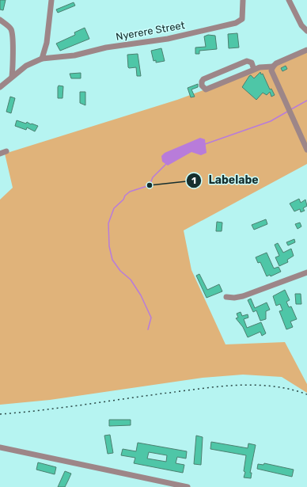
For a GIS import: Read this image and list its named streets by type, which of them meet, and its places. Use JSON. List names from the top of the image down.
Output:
{
  "streets": {
    "street": ["Nyerere Street"]
  },
  "places": ["Labelabe"]
}
